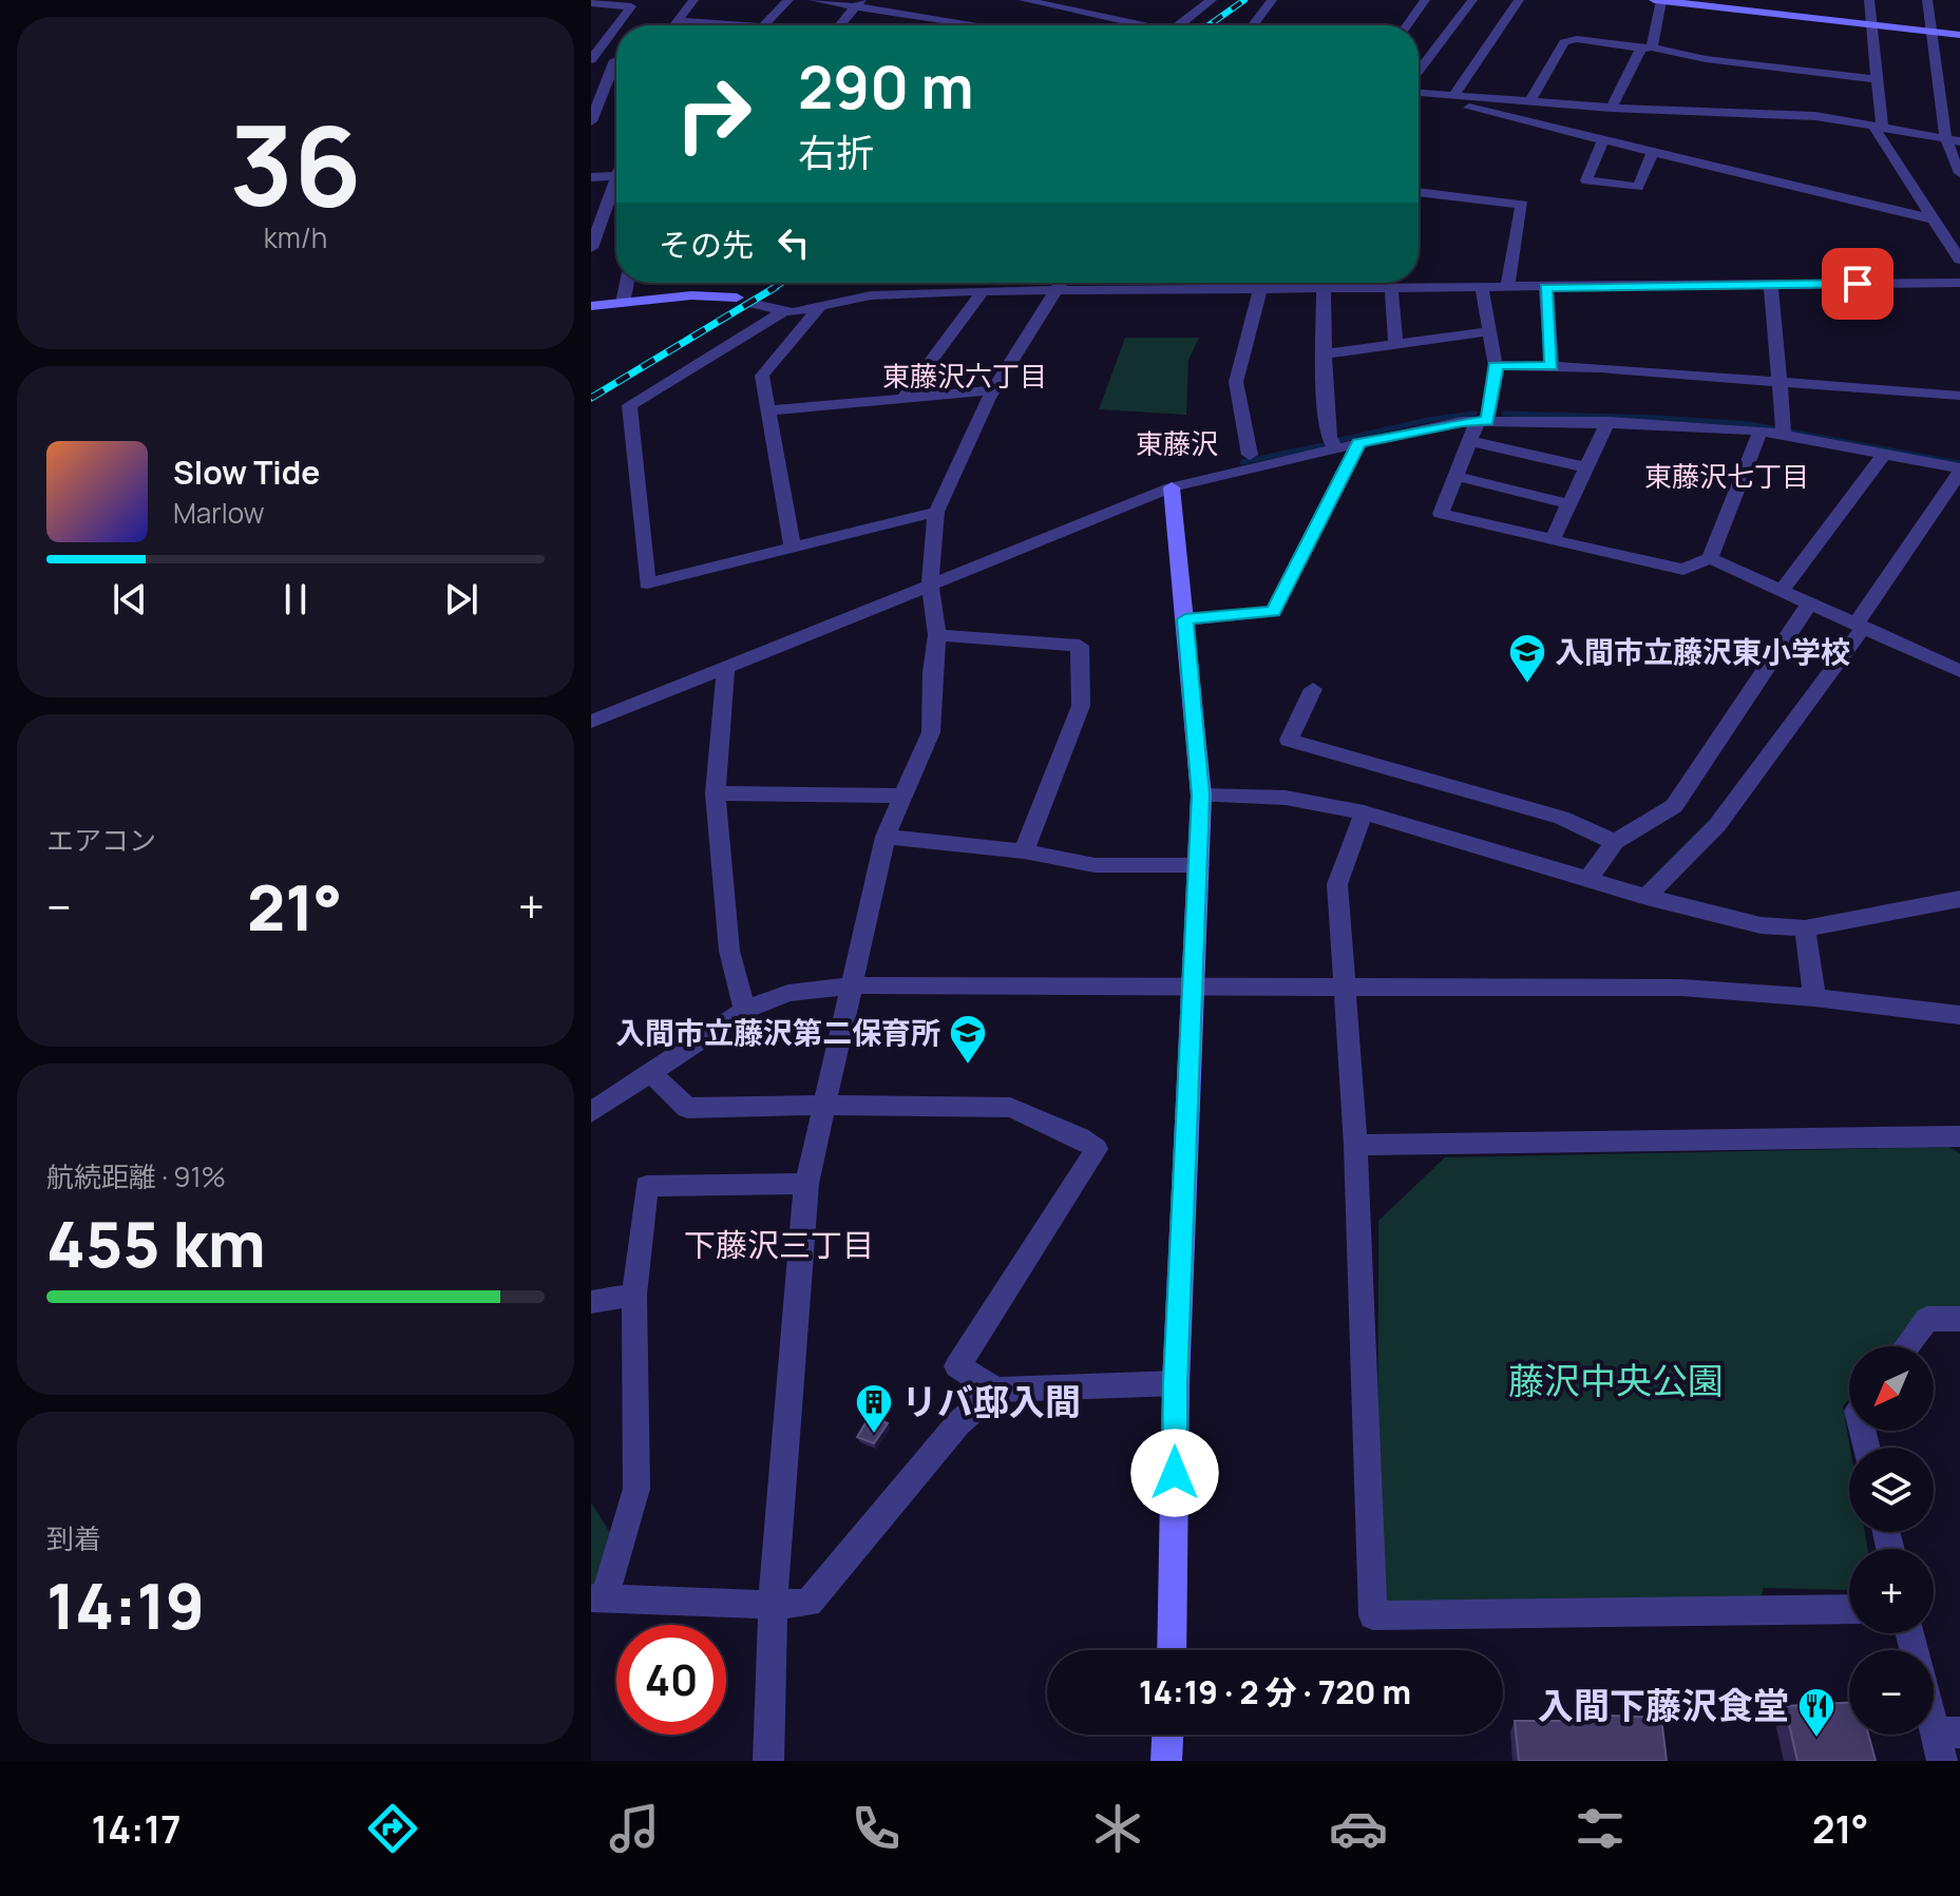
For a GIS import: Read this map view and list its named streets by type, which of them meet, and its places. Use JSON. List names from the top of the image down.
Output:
{
  "districts": [
    "東藤沢六丁目",
    "東藤沢",
    "東藤沢七丁目",
    "下藤沢三丁目"
  ],
  "parks": ["藤沢中央公園"],
  "places": {
    "school or university": ["入間市立藤沢東小学校", "入間市立藤沢第二保育所"],
    "building": ["リバ邸入間"],
    "restaurant": ["入間下藤沢食堂"]
  },
  "north": "bottom left",
  "page": {
    "tile": [
      ["36", "km/h"],
      "エアコン",
      ["航続距離 · 91%", "455 km"],
      ["到着", "14:19"]
    ],
    "turn": ["290 m", "右折"],
    "then": "その先",
    "song": ["Slow Tide", "Marlow"],
    "heat": ["−", "21°", "+"],
    "map_buttons": ["+", "−"],
    "limit": "40",
    "trip": "14:19 · 2 分 · 720 m",
    "tabs": ["14:17", "21°"]
  }
}
